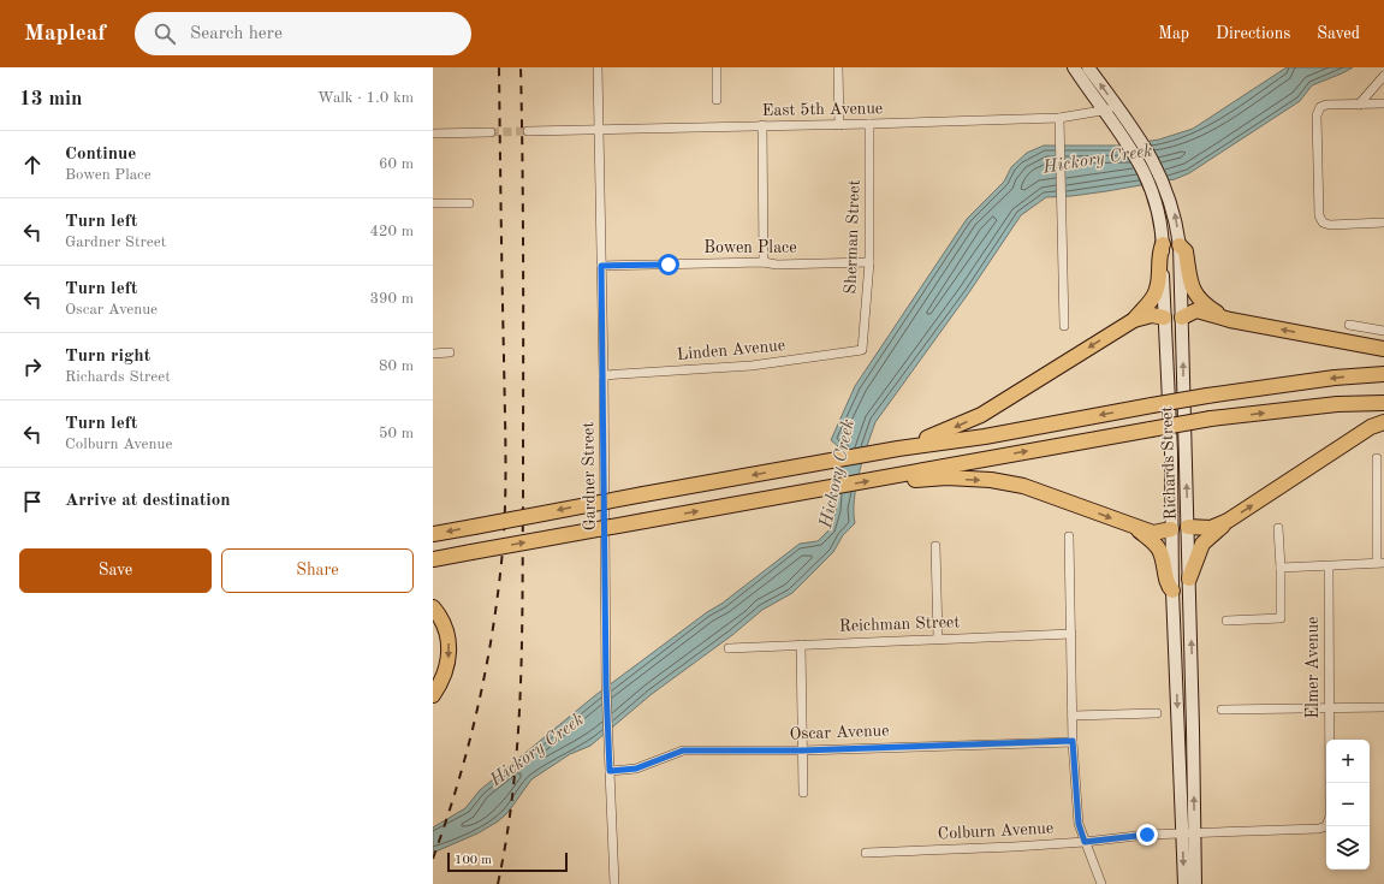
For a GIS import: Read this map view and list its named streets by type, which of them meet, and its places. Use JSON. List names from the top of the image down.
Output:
{
  "streets": {
    "street": [
      "East 5th Avenue",
      "Sherman Street",
      "Bowen Place",
      "Linden Avenue",
      "Richards Street",
      "Gardner Street",
      "Reichman Street",
      "Elmer Avenue",
      "Oscar Avenue",
      "Colburn Avenue"
    ]
  },
  "crossings": [
    ["East 5th Avenue", "Sherman Street"],
    ["East 5th Avenue", "Richards Street"],
    ["East 5th Avenue", "Gardner Street"],
    ["Sherman Street", "Bowen Place"],
    ["Sherman Street", "Linden Avenue"],
    ["Bowen Place", "Gardner Street"],
    ["Linden Avenue", "Gardner Street"],
    ["Richards Street", "Colburn Avenue"],
    ["Gardner Street", "Oscar Avenue"]
  ],
  "water": ["Hickory Creek"],
  "scale_bar": "100 m",
  "page": {
    "header": "Mapleaf",
    "search": "Search here",
    "nav": ["Map", "Directions", "Saved"],
    "heading": ["13 min", "Walk · 1.0 km"],
    "list": [
      ["Continue", "Bowen Place", "60 m"],
      ["Turn left", "Gardner Street", "420 m"],
      ["Turn left", "Oscar Avenue", "390 m"],
      ["Turn right", "Richards Street", "80 m"],
      ["Turn left", "Colburn Avenue", "50 m"],
      "Arrive at destination"
    ],
    "buttons": ["Save", "Share"],
    "map_buttons": ["+", "−"],
    "scale": "100 m"
  }
}
